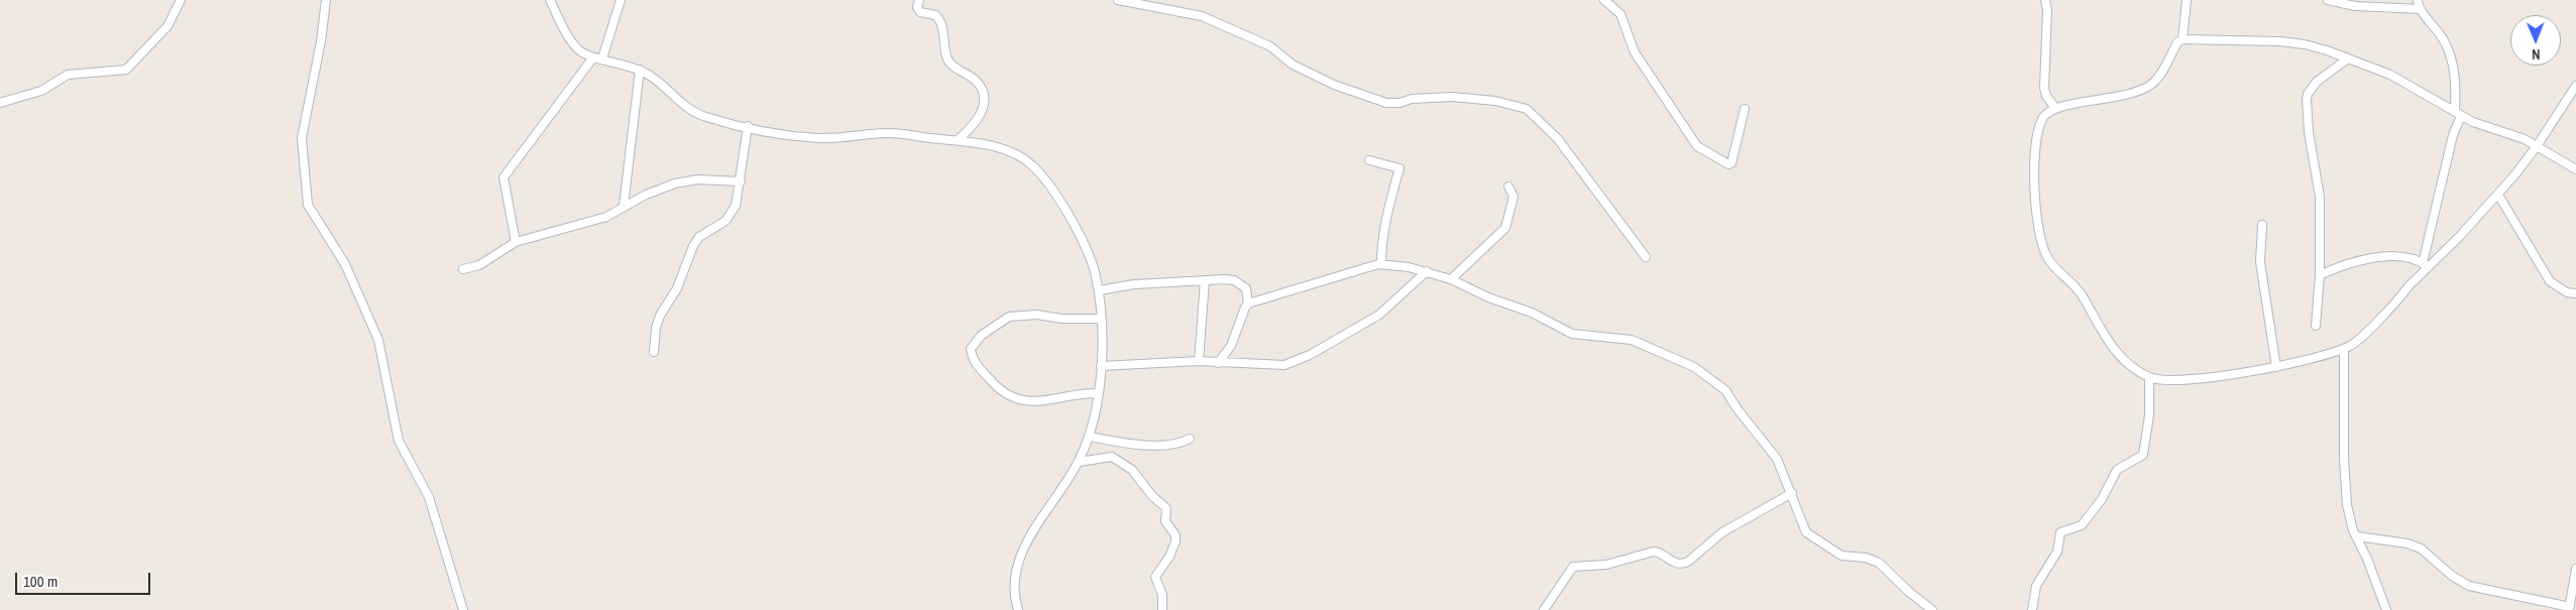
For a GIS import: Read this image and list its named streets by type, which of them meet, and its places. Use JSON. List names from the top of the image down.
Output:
{
  "scale_bar": "100 m",
  "north": "bottom"
}
